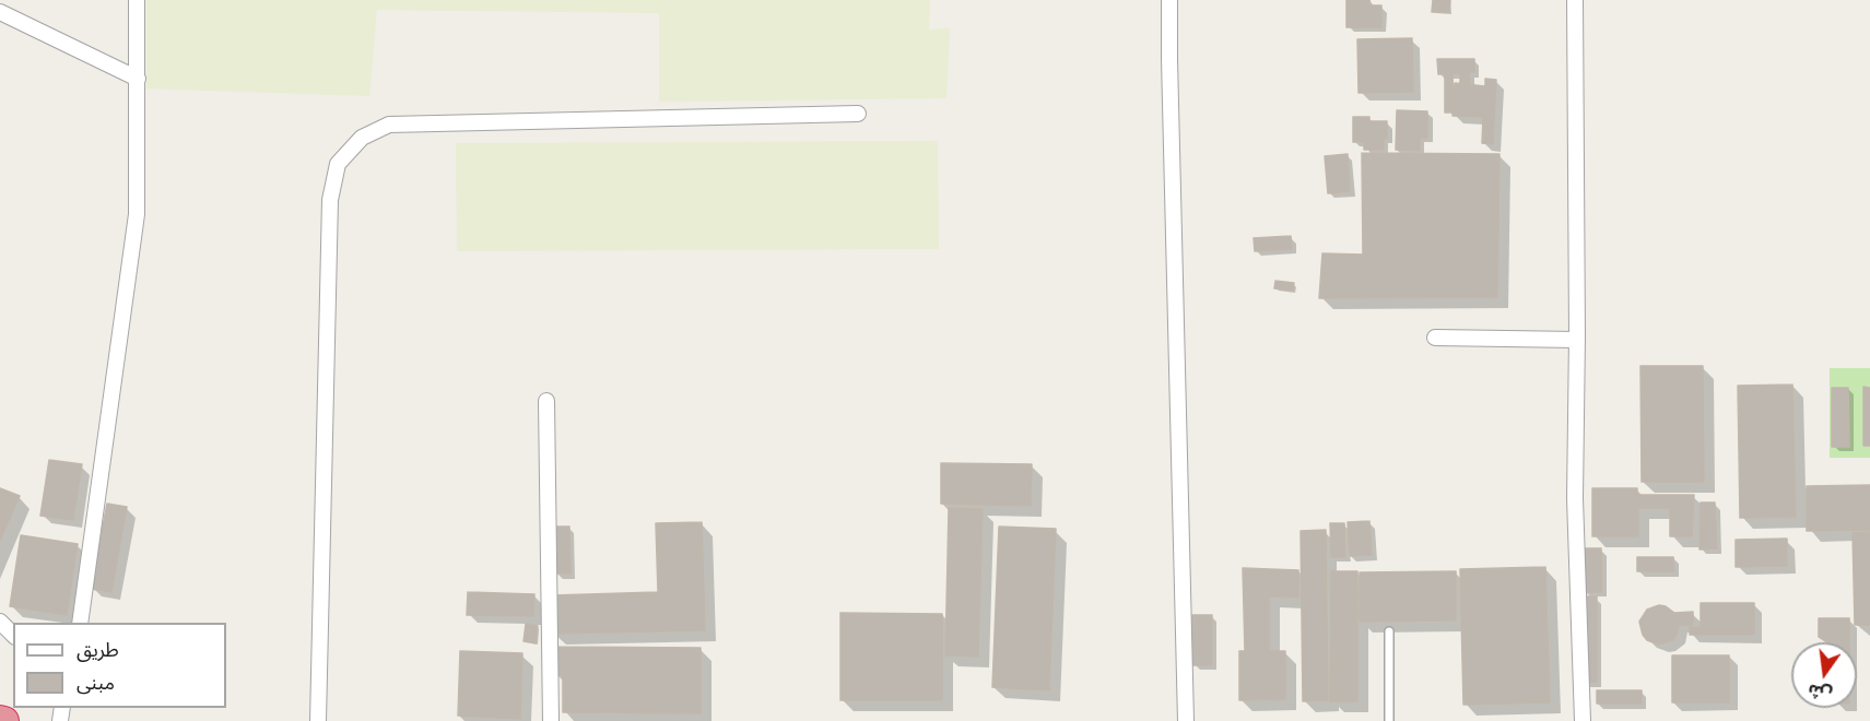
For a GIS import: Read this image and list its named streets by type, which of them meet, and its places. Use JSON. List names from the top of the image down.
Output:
{
  "legend": ["طريق", "مبنى"],
  "north": "bottom"
}
